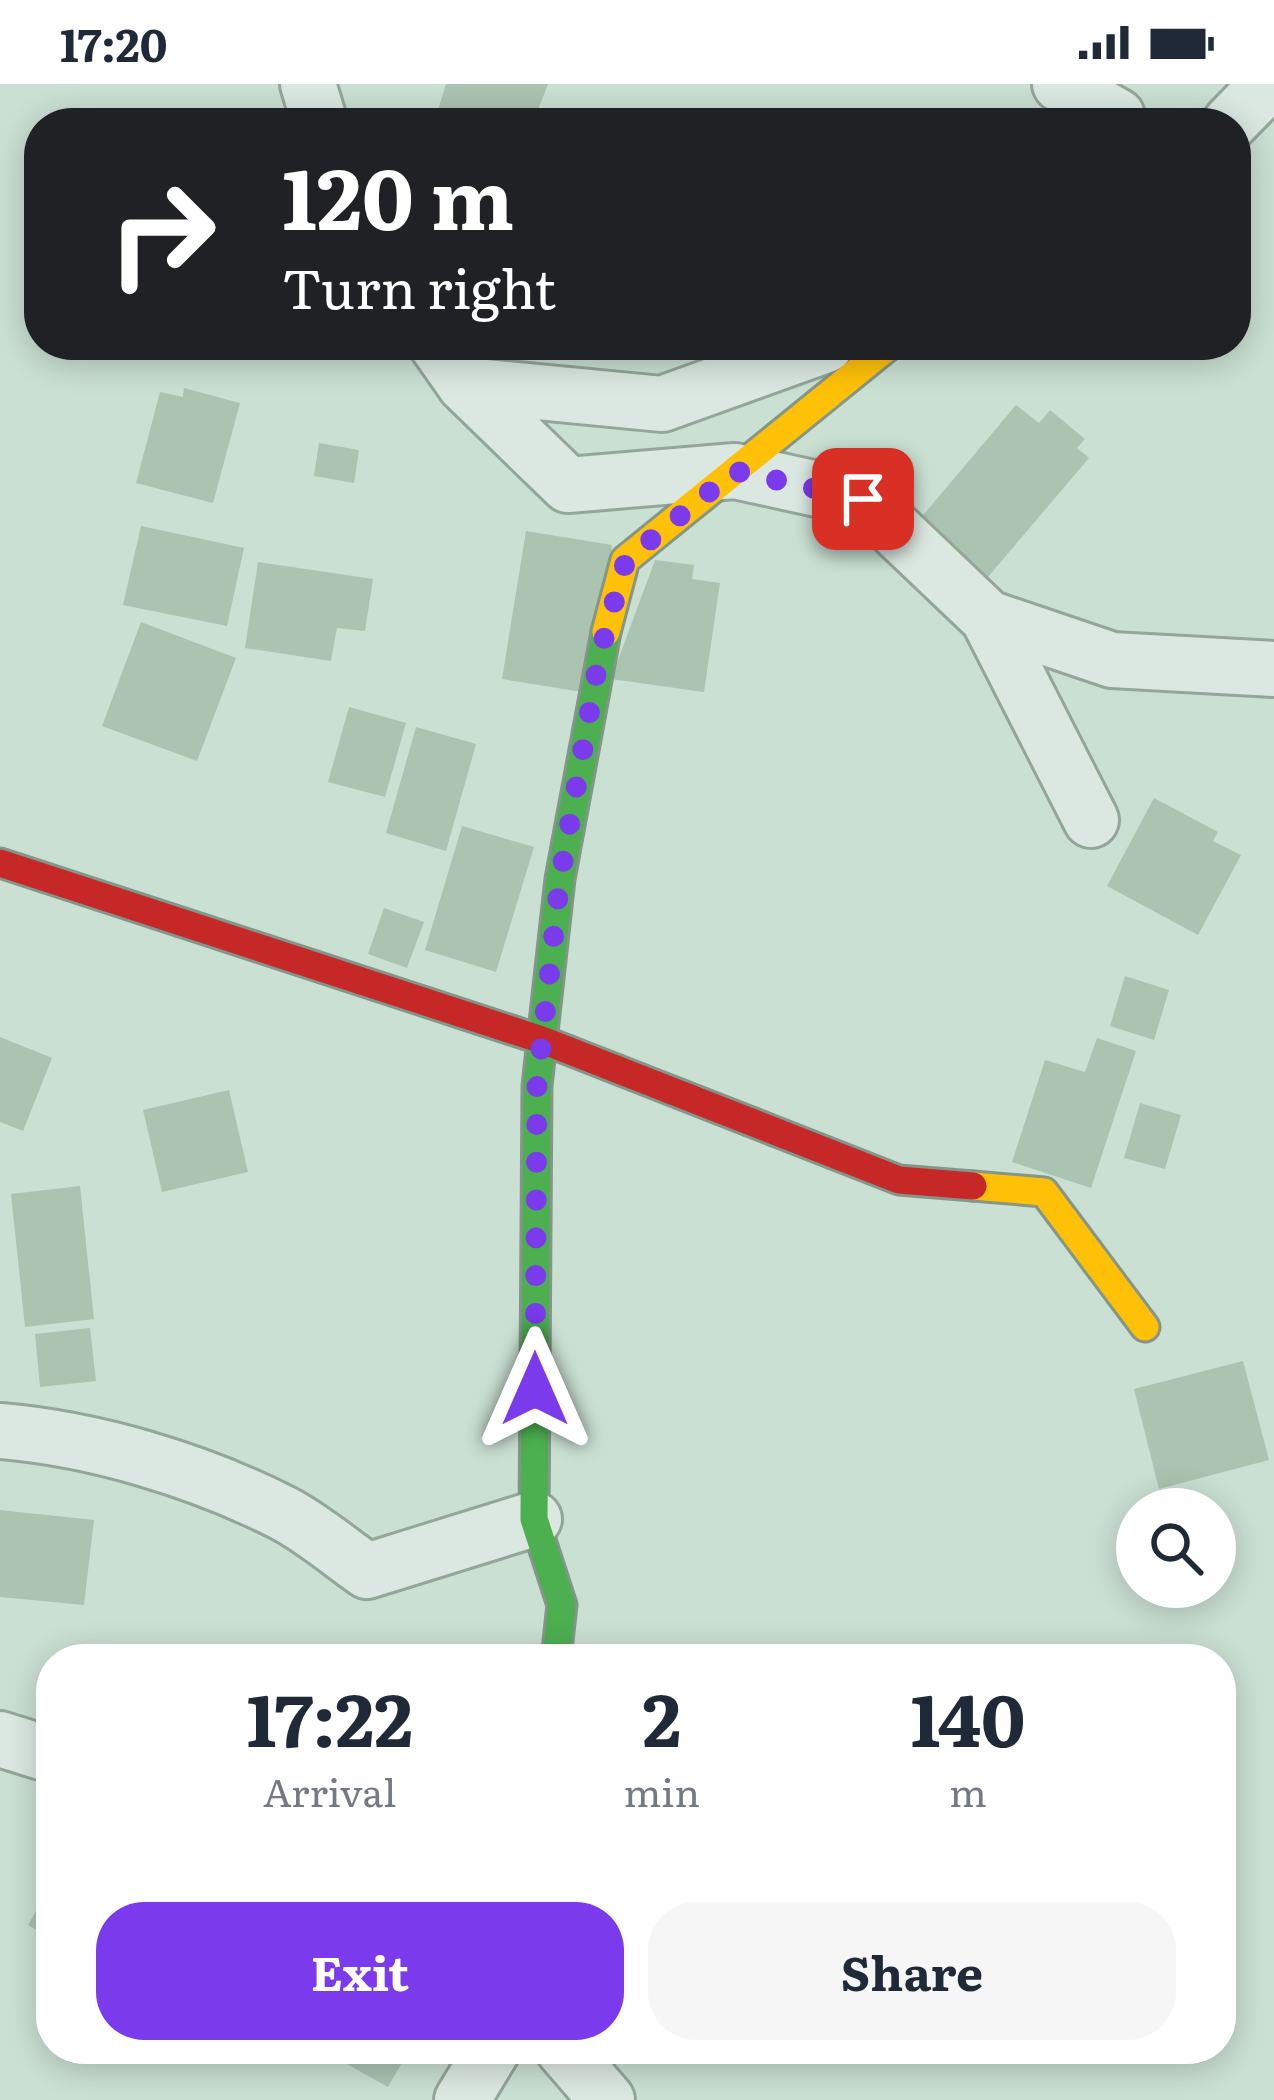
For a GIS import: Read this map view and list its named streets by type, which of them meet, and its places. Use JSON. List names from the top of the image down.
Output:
{
  "page": {
    "status": "17:20",
    "turn": ["120 m", "Turn right"],
    "eta": [
      "17:22",
      "Arrival",
      "2",
      "min",
      "140",
      "m"
    ],
    "buttons": ["Exit", "Share"]
  }
}
